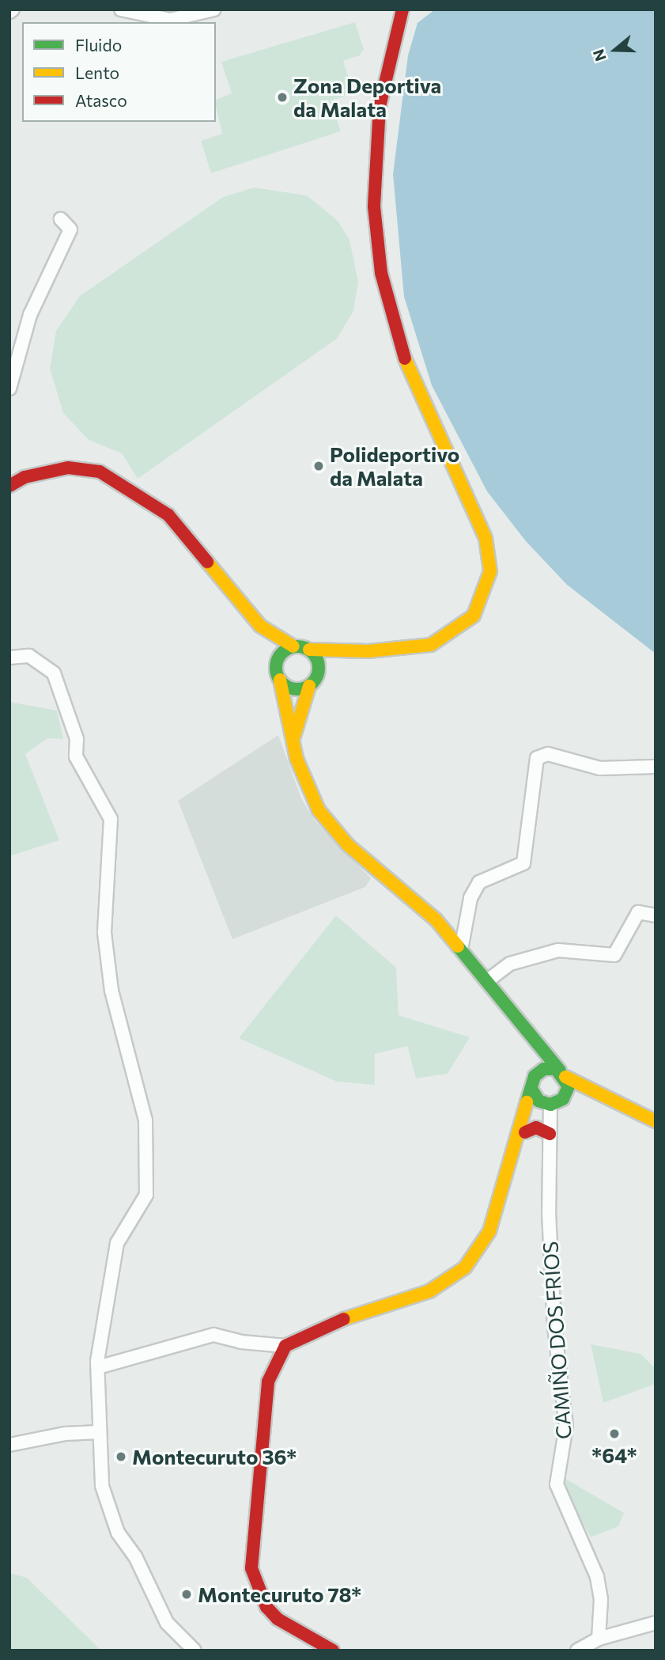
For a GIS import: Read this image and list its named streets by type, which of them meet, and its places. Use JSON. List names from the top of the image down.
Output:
{
  "streets": {
    "street": ["CAMIÑO DOS FRÍOS"]
  },
  "places": [
    "Zona Deportiva da Malata",
    "Polideportivo da Malata",
    "*64*",
    "Montecuruto 36*",
    "Montecuruto 78*"
  ],
  "legend": ["Fluido", "Lento", "Atasco"],
  "north": "left"
}
